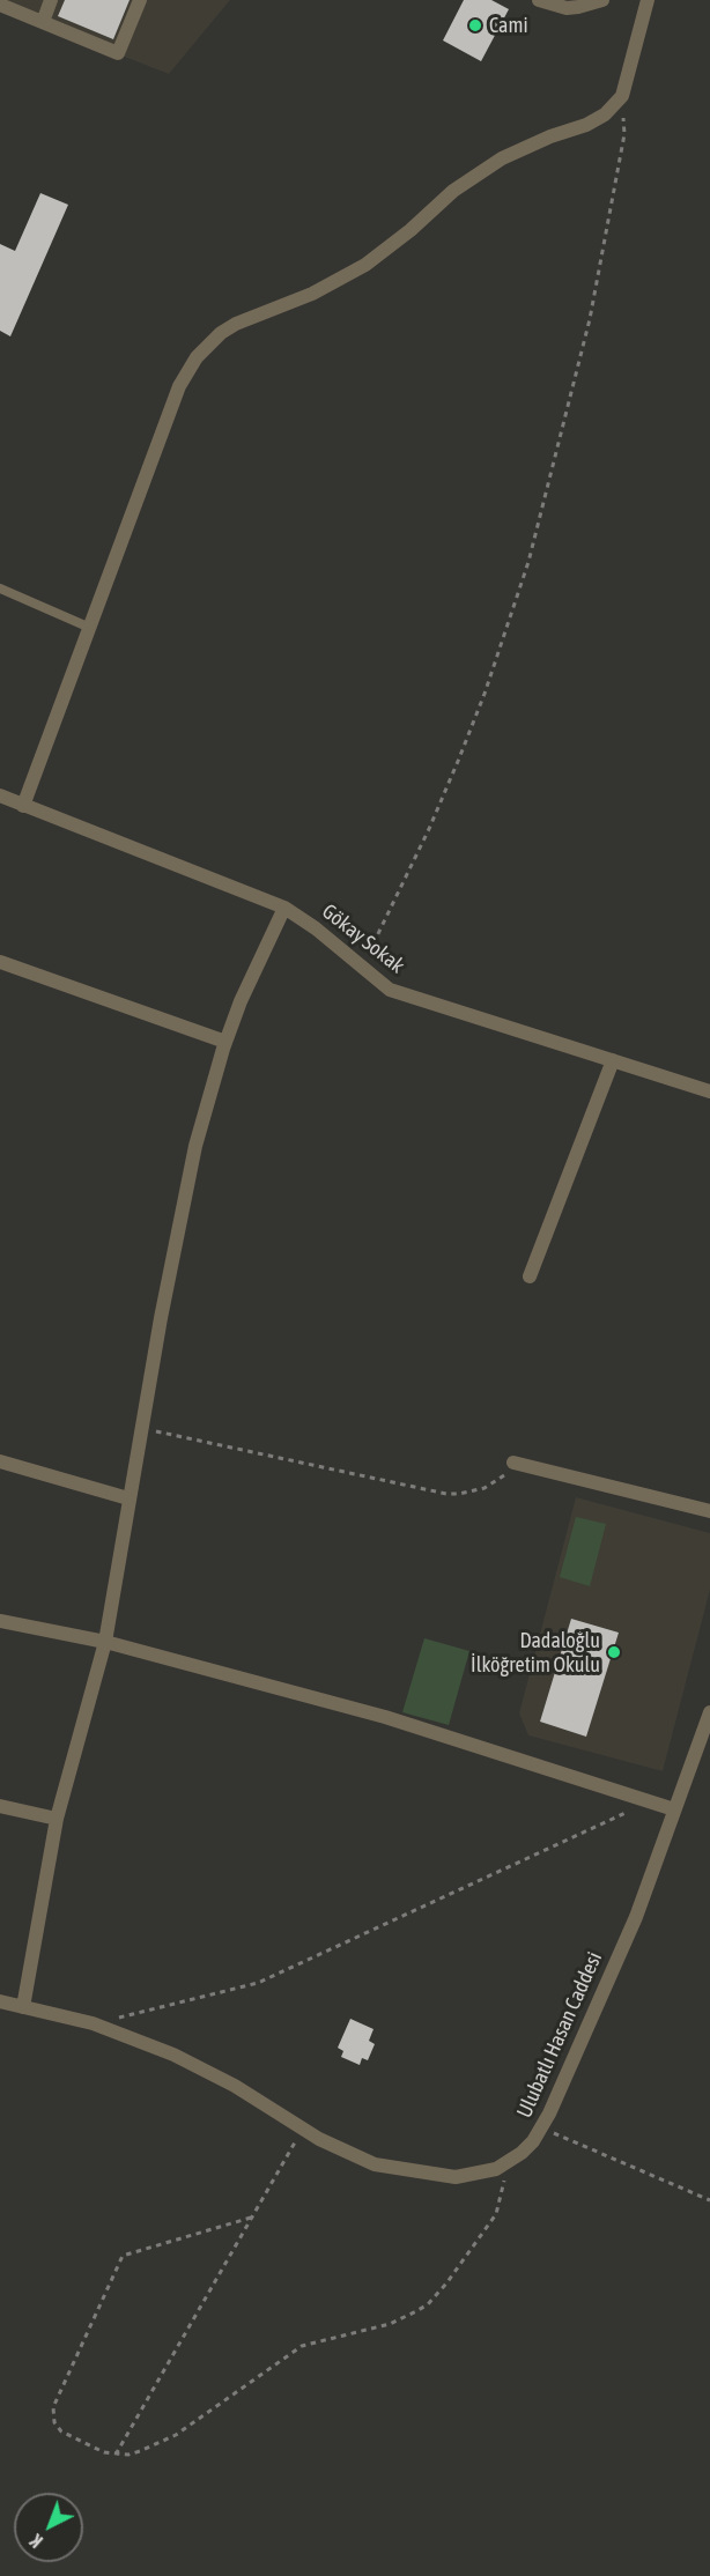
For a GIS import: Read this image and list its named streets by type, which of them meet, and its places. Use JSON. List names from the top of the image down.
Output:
{
  "streets": {
    "street": ["Gökay Sokak", "Ulubatlı Hasan Caddesi"]
  },
  "places": ["Cami", "Dadaloğlu İlköğretim Okulu"],
  "north": "bottom left"
}
